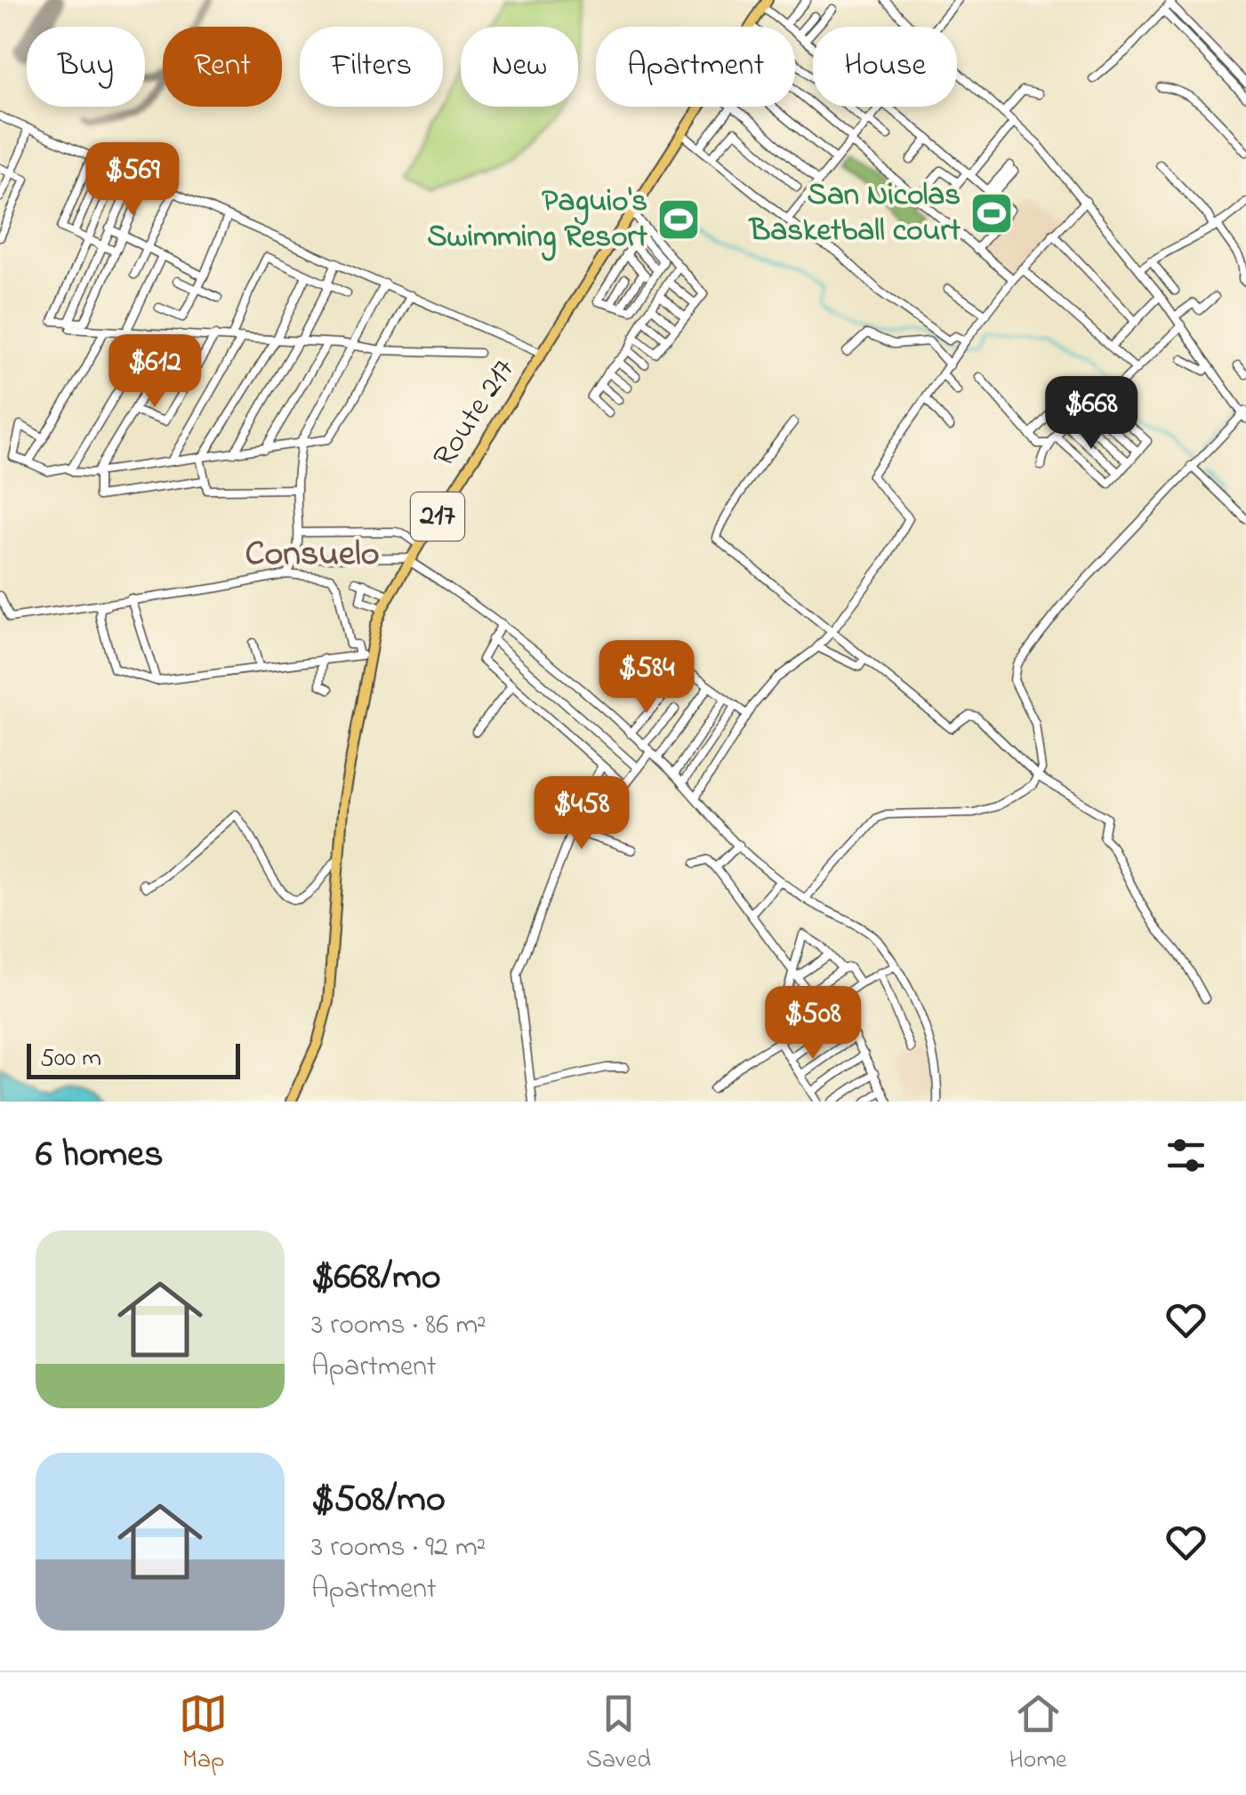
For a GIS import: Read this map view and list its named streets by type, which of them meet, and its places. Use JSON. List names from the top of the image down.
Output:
{
  "streets": {
    "main road": ["Route 217", "217"]
  },
  "districts": ["Consuelo"],
  "places": {
    "sports": ["San Nicolas Basketball court", "Paguio's Swimming Resort"]
  },
  "scale_bar": "500 m",
  "page": {
    "chip": [
      "Buy",
      "Rent",
      "Filters",
      "New",
      "Apartment",
      "House"
    ],
    "price": [
      "$569",
      "$612",
      "$668",
      "$584",
      "$458",
      "$508"
    ],
    "scale": "500 m",
    "heading": "6 homes",
    "list": [
      {
        "name": "$668/mo",
        "note": "3 rooms · 86 m² · Apartment"
      },
      {
        "name": "$508/mo",
        "note": "3 rooms · 92 m² · Apartment"
      }
    ],
    "tabs": ["Map", "Saved", "Home"]
  }
}
